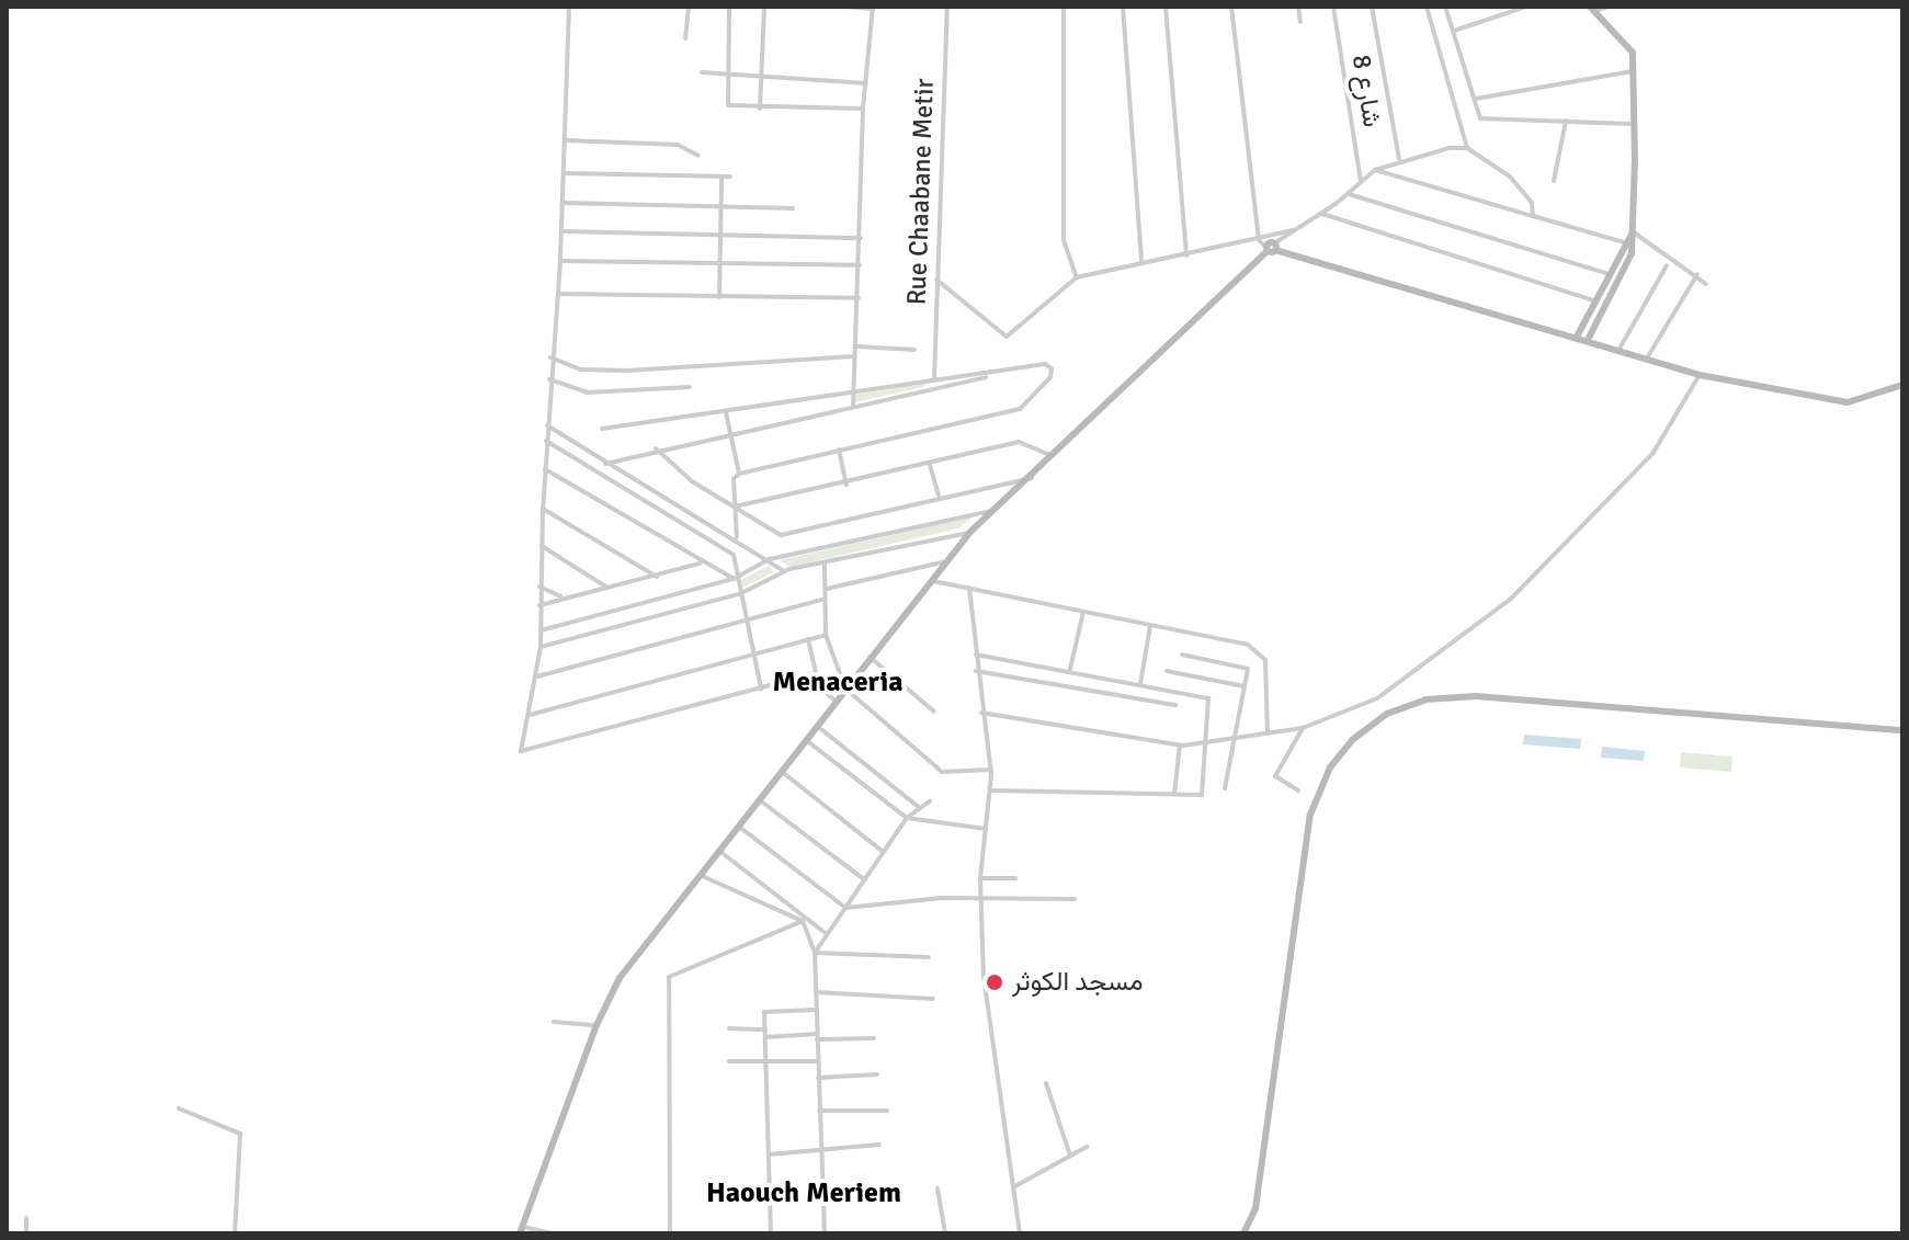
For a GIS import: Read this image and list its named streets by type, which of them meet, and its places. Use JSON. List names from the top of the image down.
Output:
{
  "streets": {
    "street": ["شارع 8", "Rue Chaabane Metir"]
  },
  "districts": ["Menaceria", "Haouch Meriem"],
  "places": ["مسجد الكوثر"]
}
